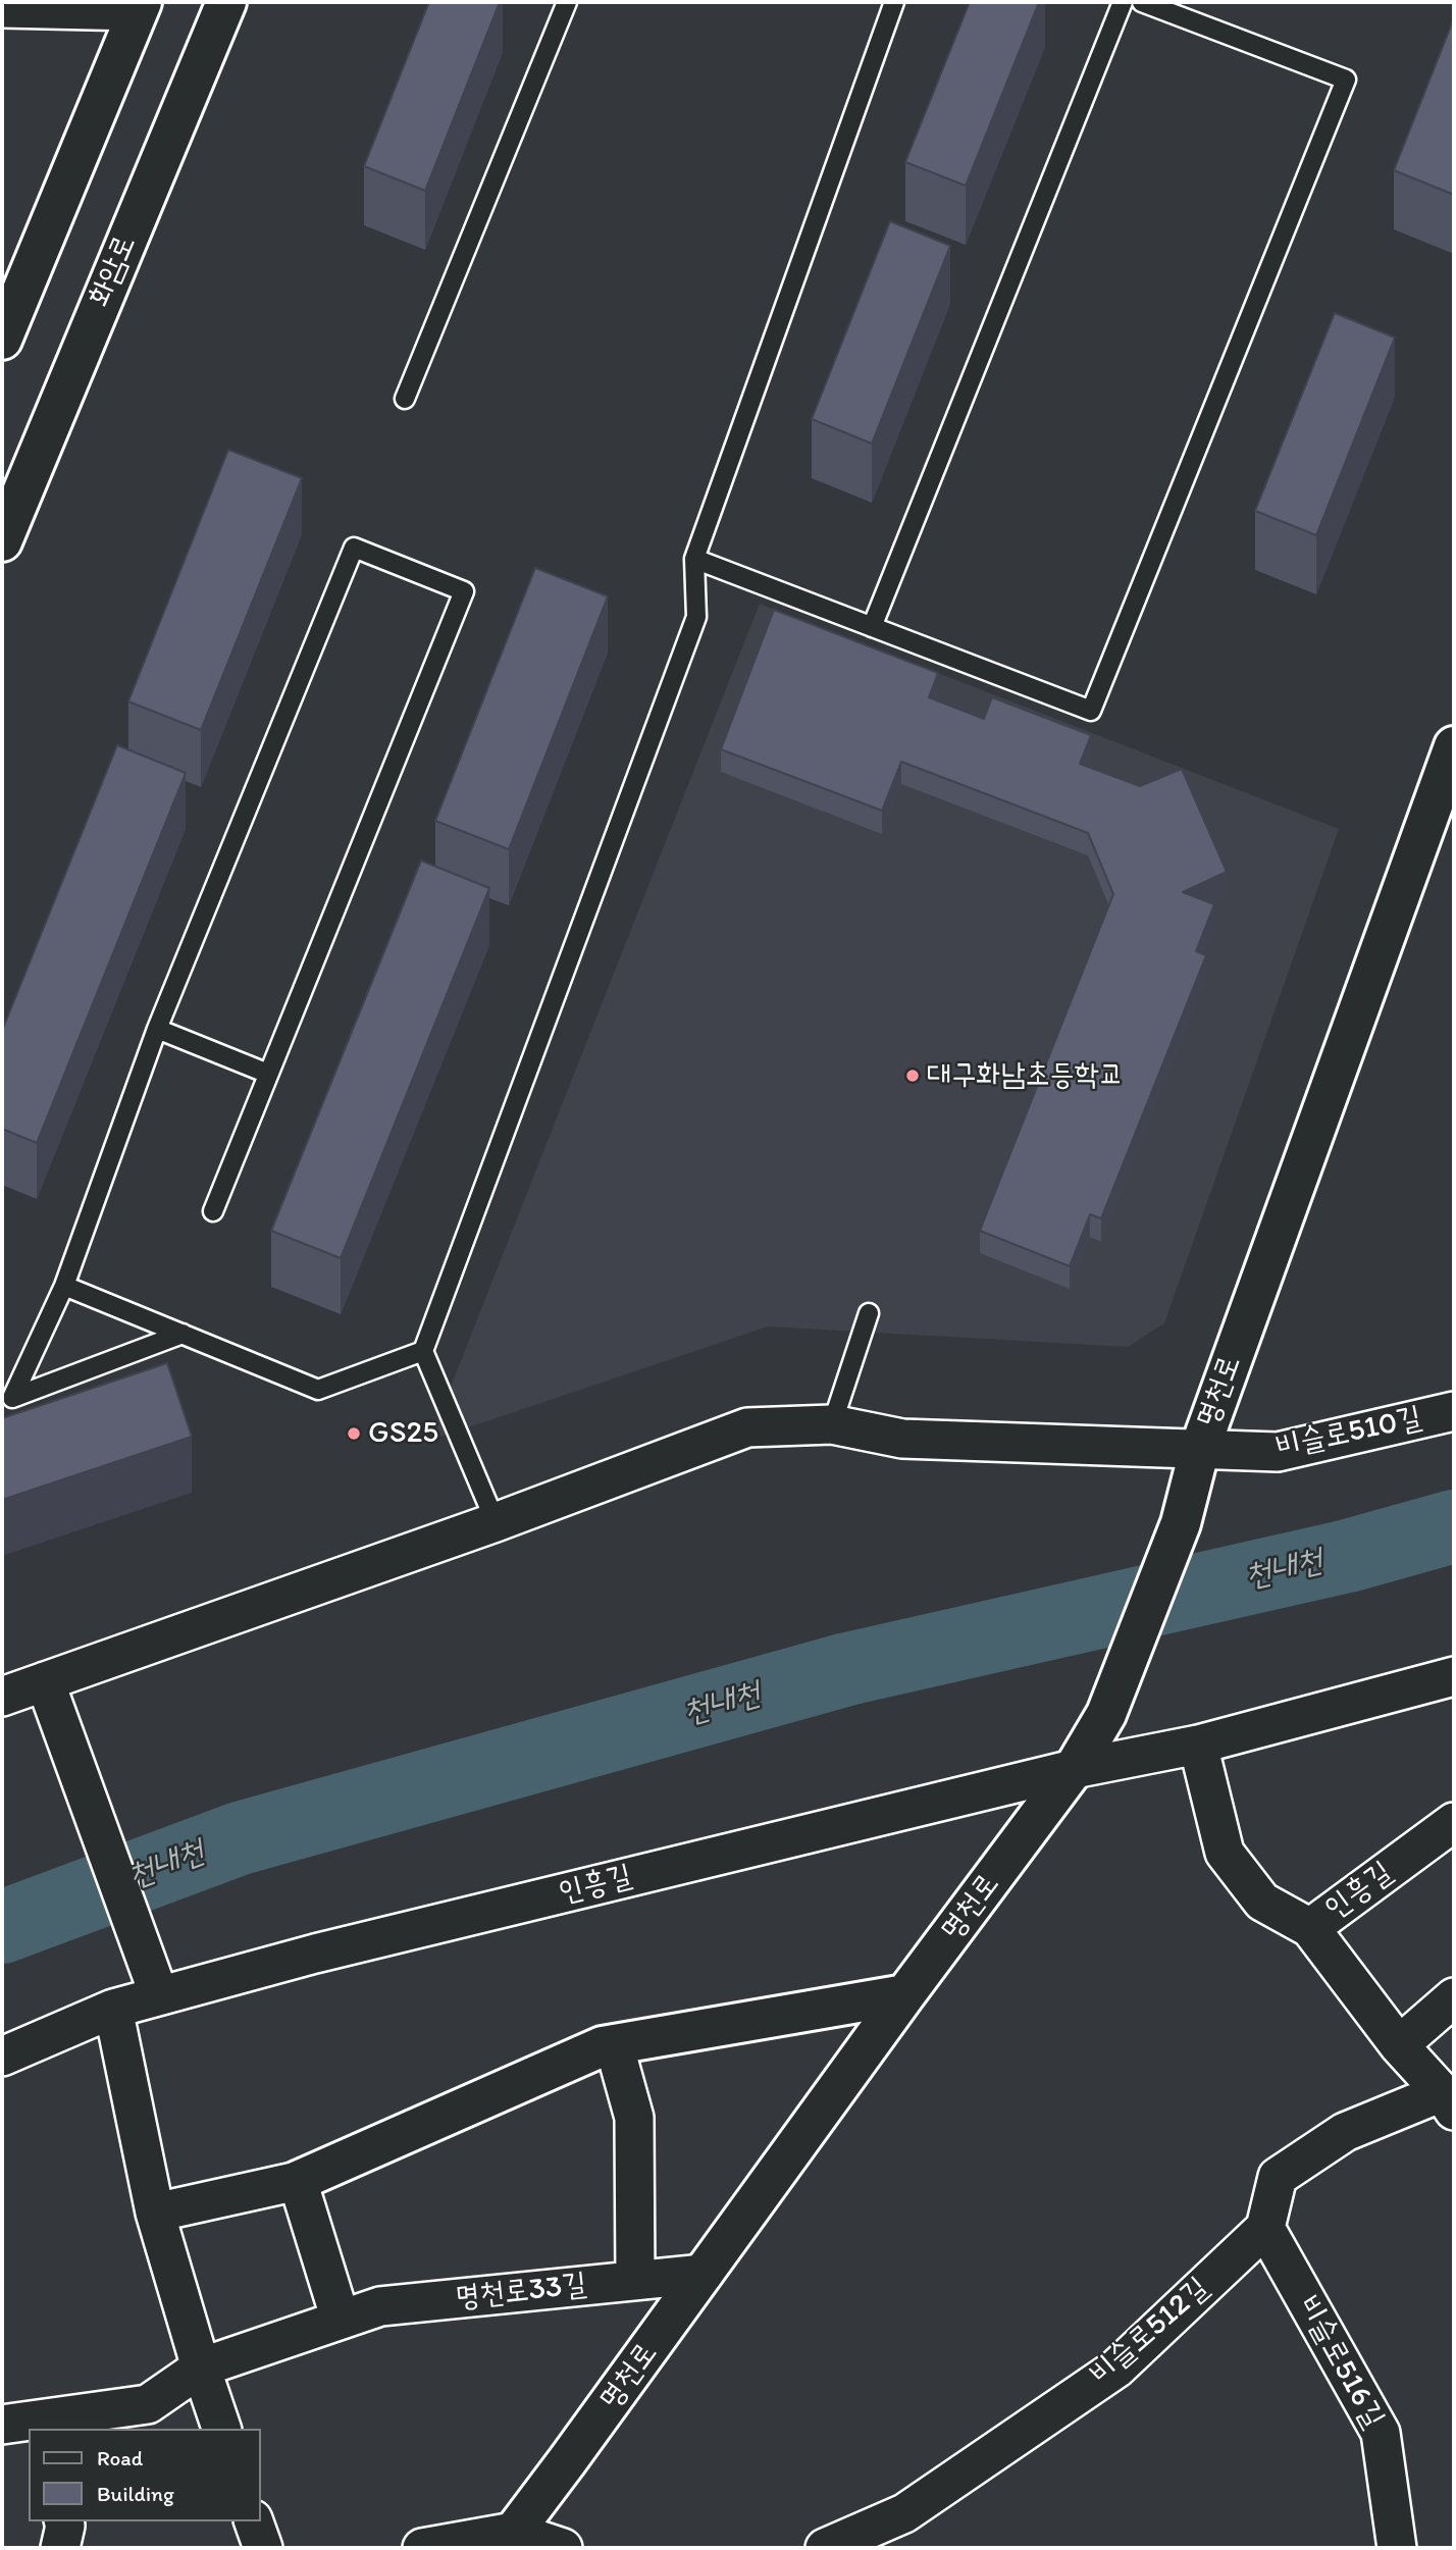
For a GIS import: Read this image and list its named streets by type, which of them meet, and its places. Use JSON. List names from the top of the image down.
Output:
{
  "streets": {
    "street": [
      "화암로",
      "명천로",
      "비슬로510길",
      "인흥길",
      "명천로33길",
      "비슬로512길",
      "비슬로516길"
    ]
  },
  "crossings": [
    ["명천로", "비슬로510길"],
    ["명천로", "인흥길"],
    ["명천로", "명천로33길"],
    ["비슬로512길", "비슬로516길"]
  ],
  "water": ["천내천"],
  "places": ["대구화남초등학교", "GS25"],
  "legend": ["Road", "Building"]
}
